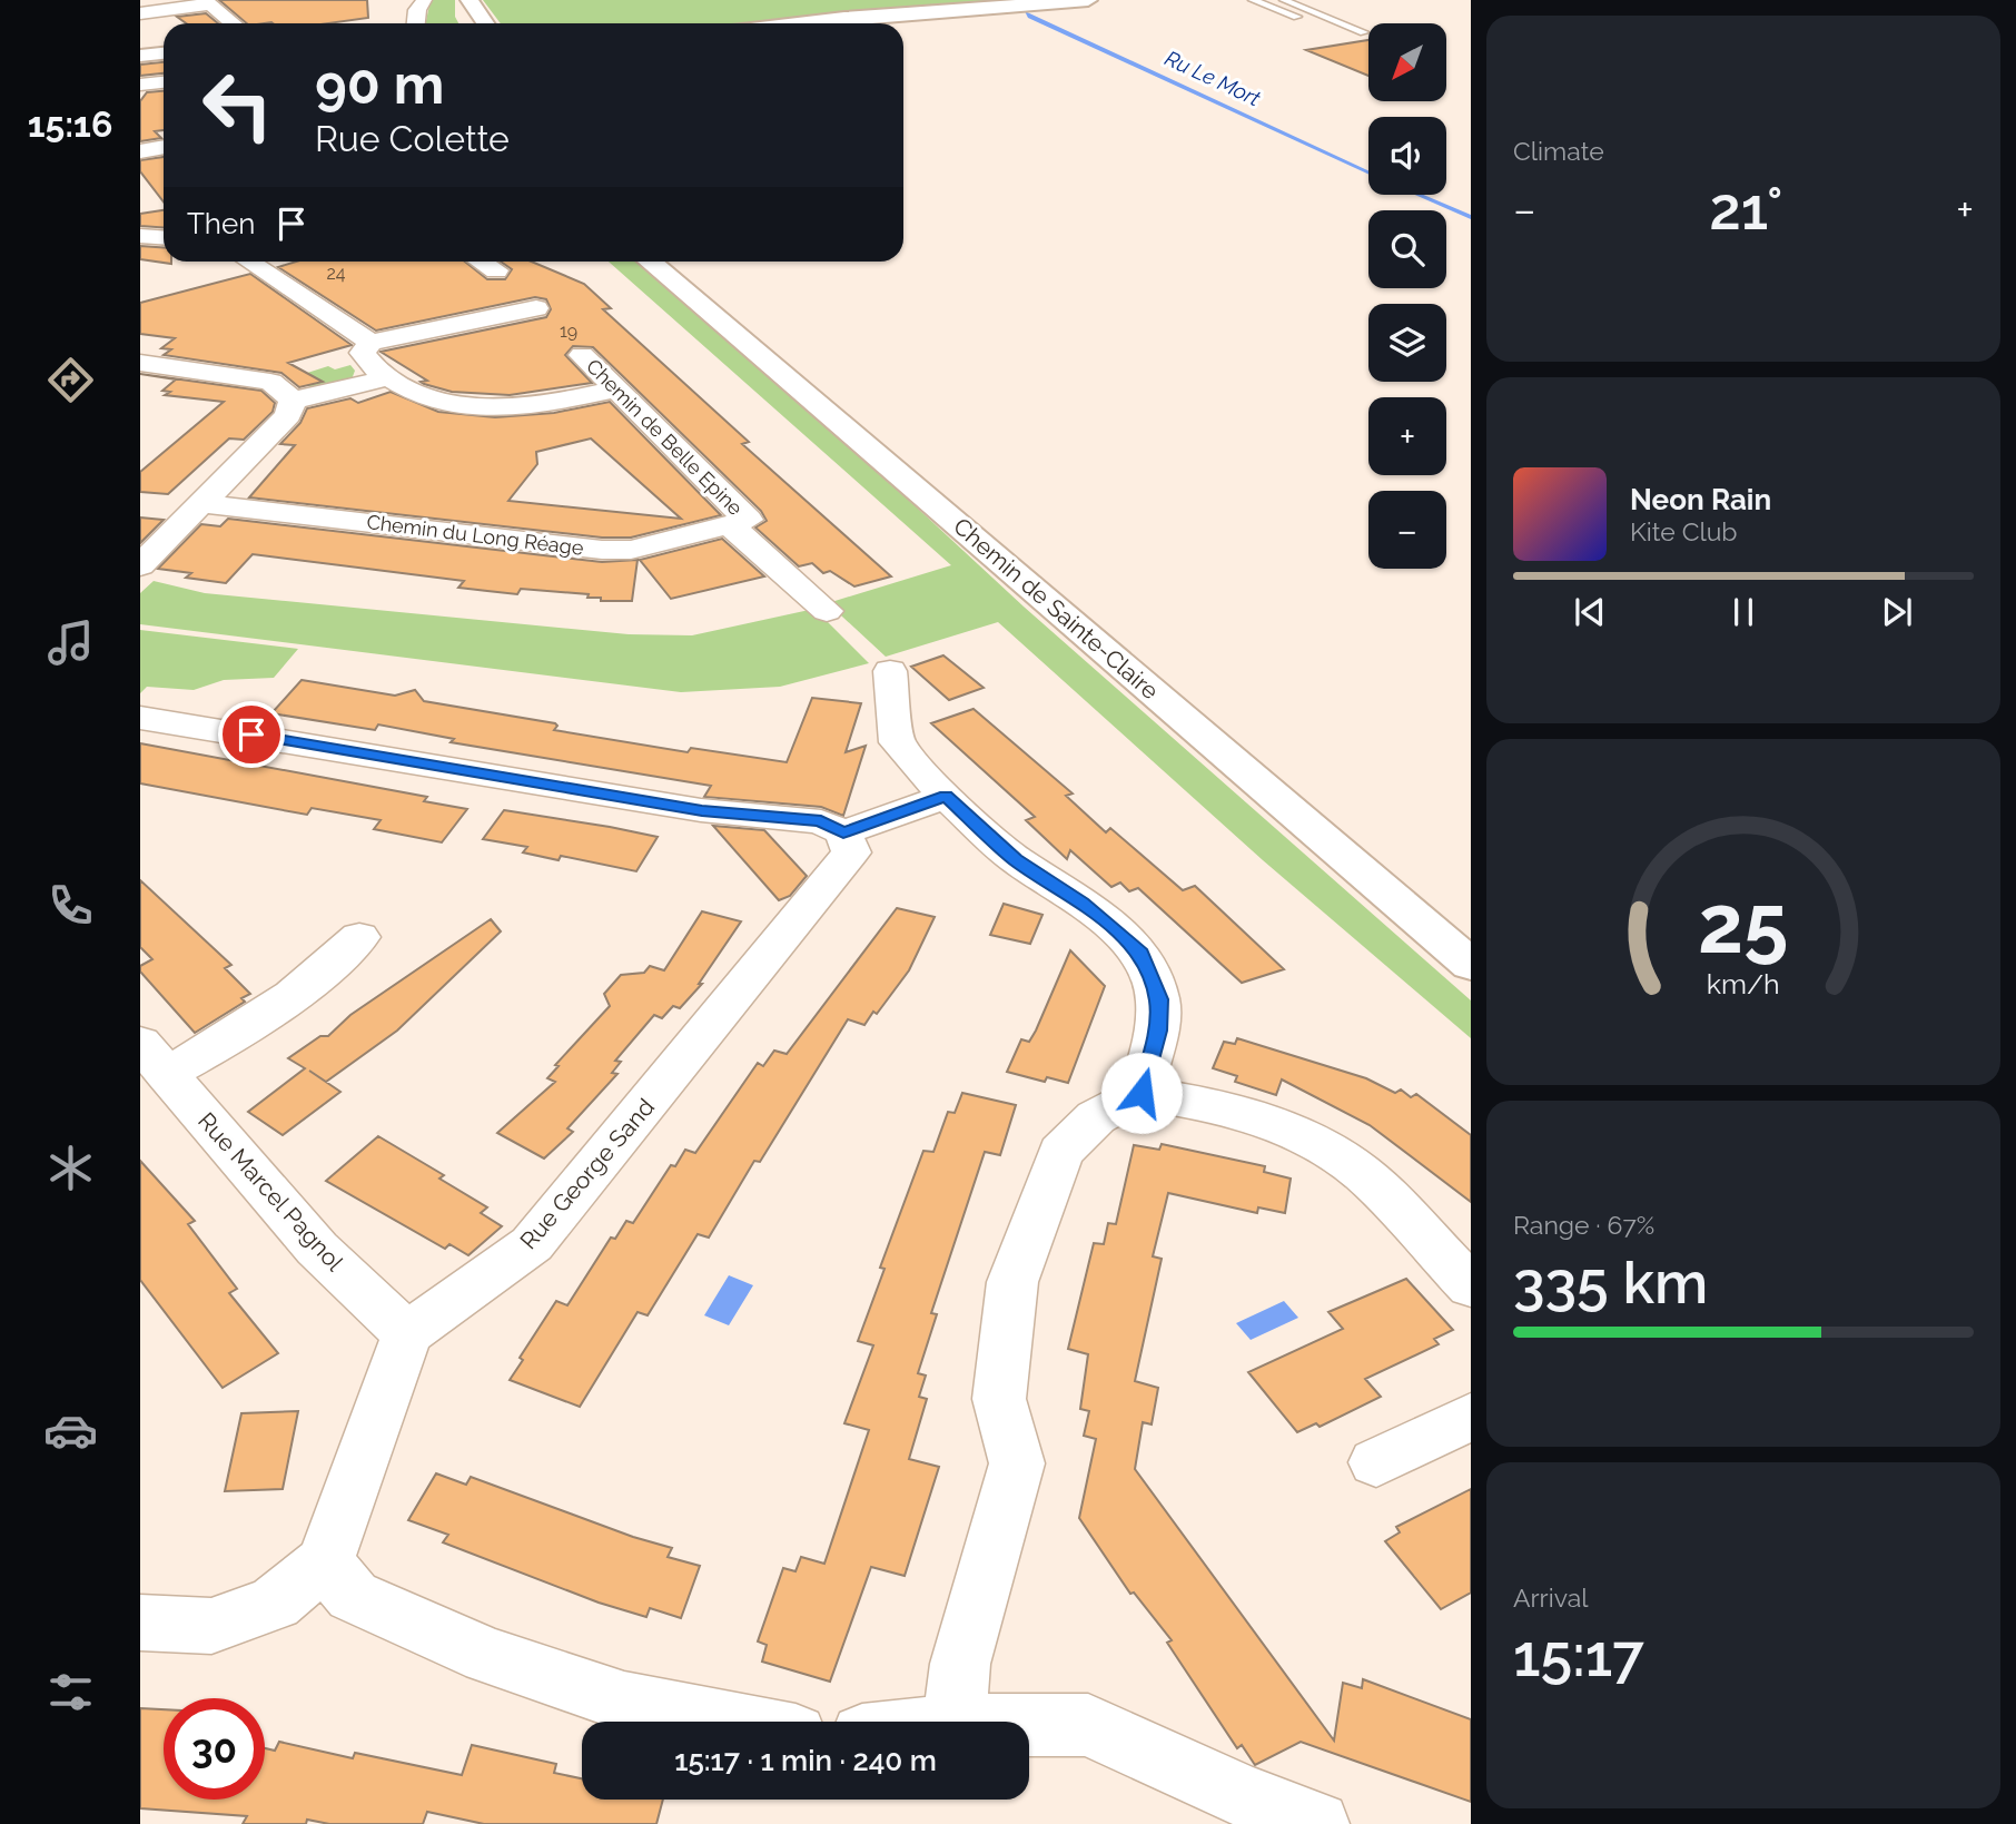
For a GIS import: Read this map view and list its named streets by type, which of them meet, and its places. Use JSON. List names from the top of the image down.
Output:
{
  "streets": {
    "main road": ["Chemin de Sainte-Claire"],
    "street": [
      "Chemin de Belle Epine",
      "Chemin du Long Réage",
      "Rue George Sand",
      "Rue Marcel Pagnol"
    ]
  },
  "crossings": [
    ["Chemin de Belle Epine", "Chemin du Long Réage"],
    ["Rue George Sand", "Rue Marcel Pagnol"]
  ],
  "water": ["Ru Le Mort"],
  "house_numbers": ["24", "19"],
  "north": "bottom left",
  "page": {
    "tabs": "15:16",
    "tile": [
      "Climate",
      ["Range · 67%", "335 km"],
      ["Arrival", "15:17"]
    ],
    "map_buttons": ["+", "−"],
    "turn": ["90 m", "Rue Colette"],
    "heat": ["−", "21°", "+"],
    "then": "Then",
    "song": ["Neon Rain", "Kite Club"],
    "limit": "30",
    "trip": "15:17 · 1 min · 240 m",
    "gauge": ["25", "km/h"]
  }
}
